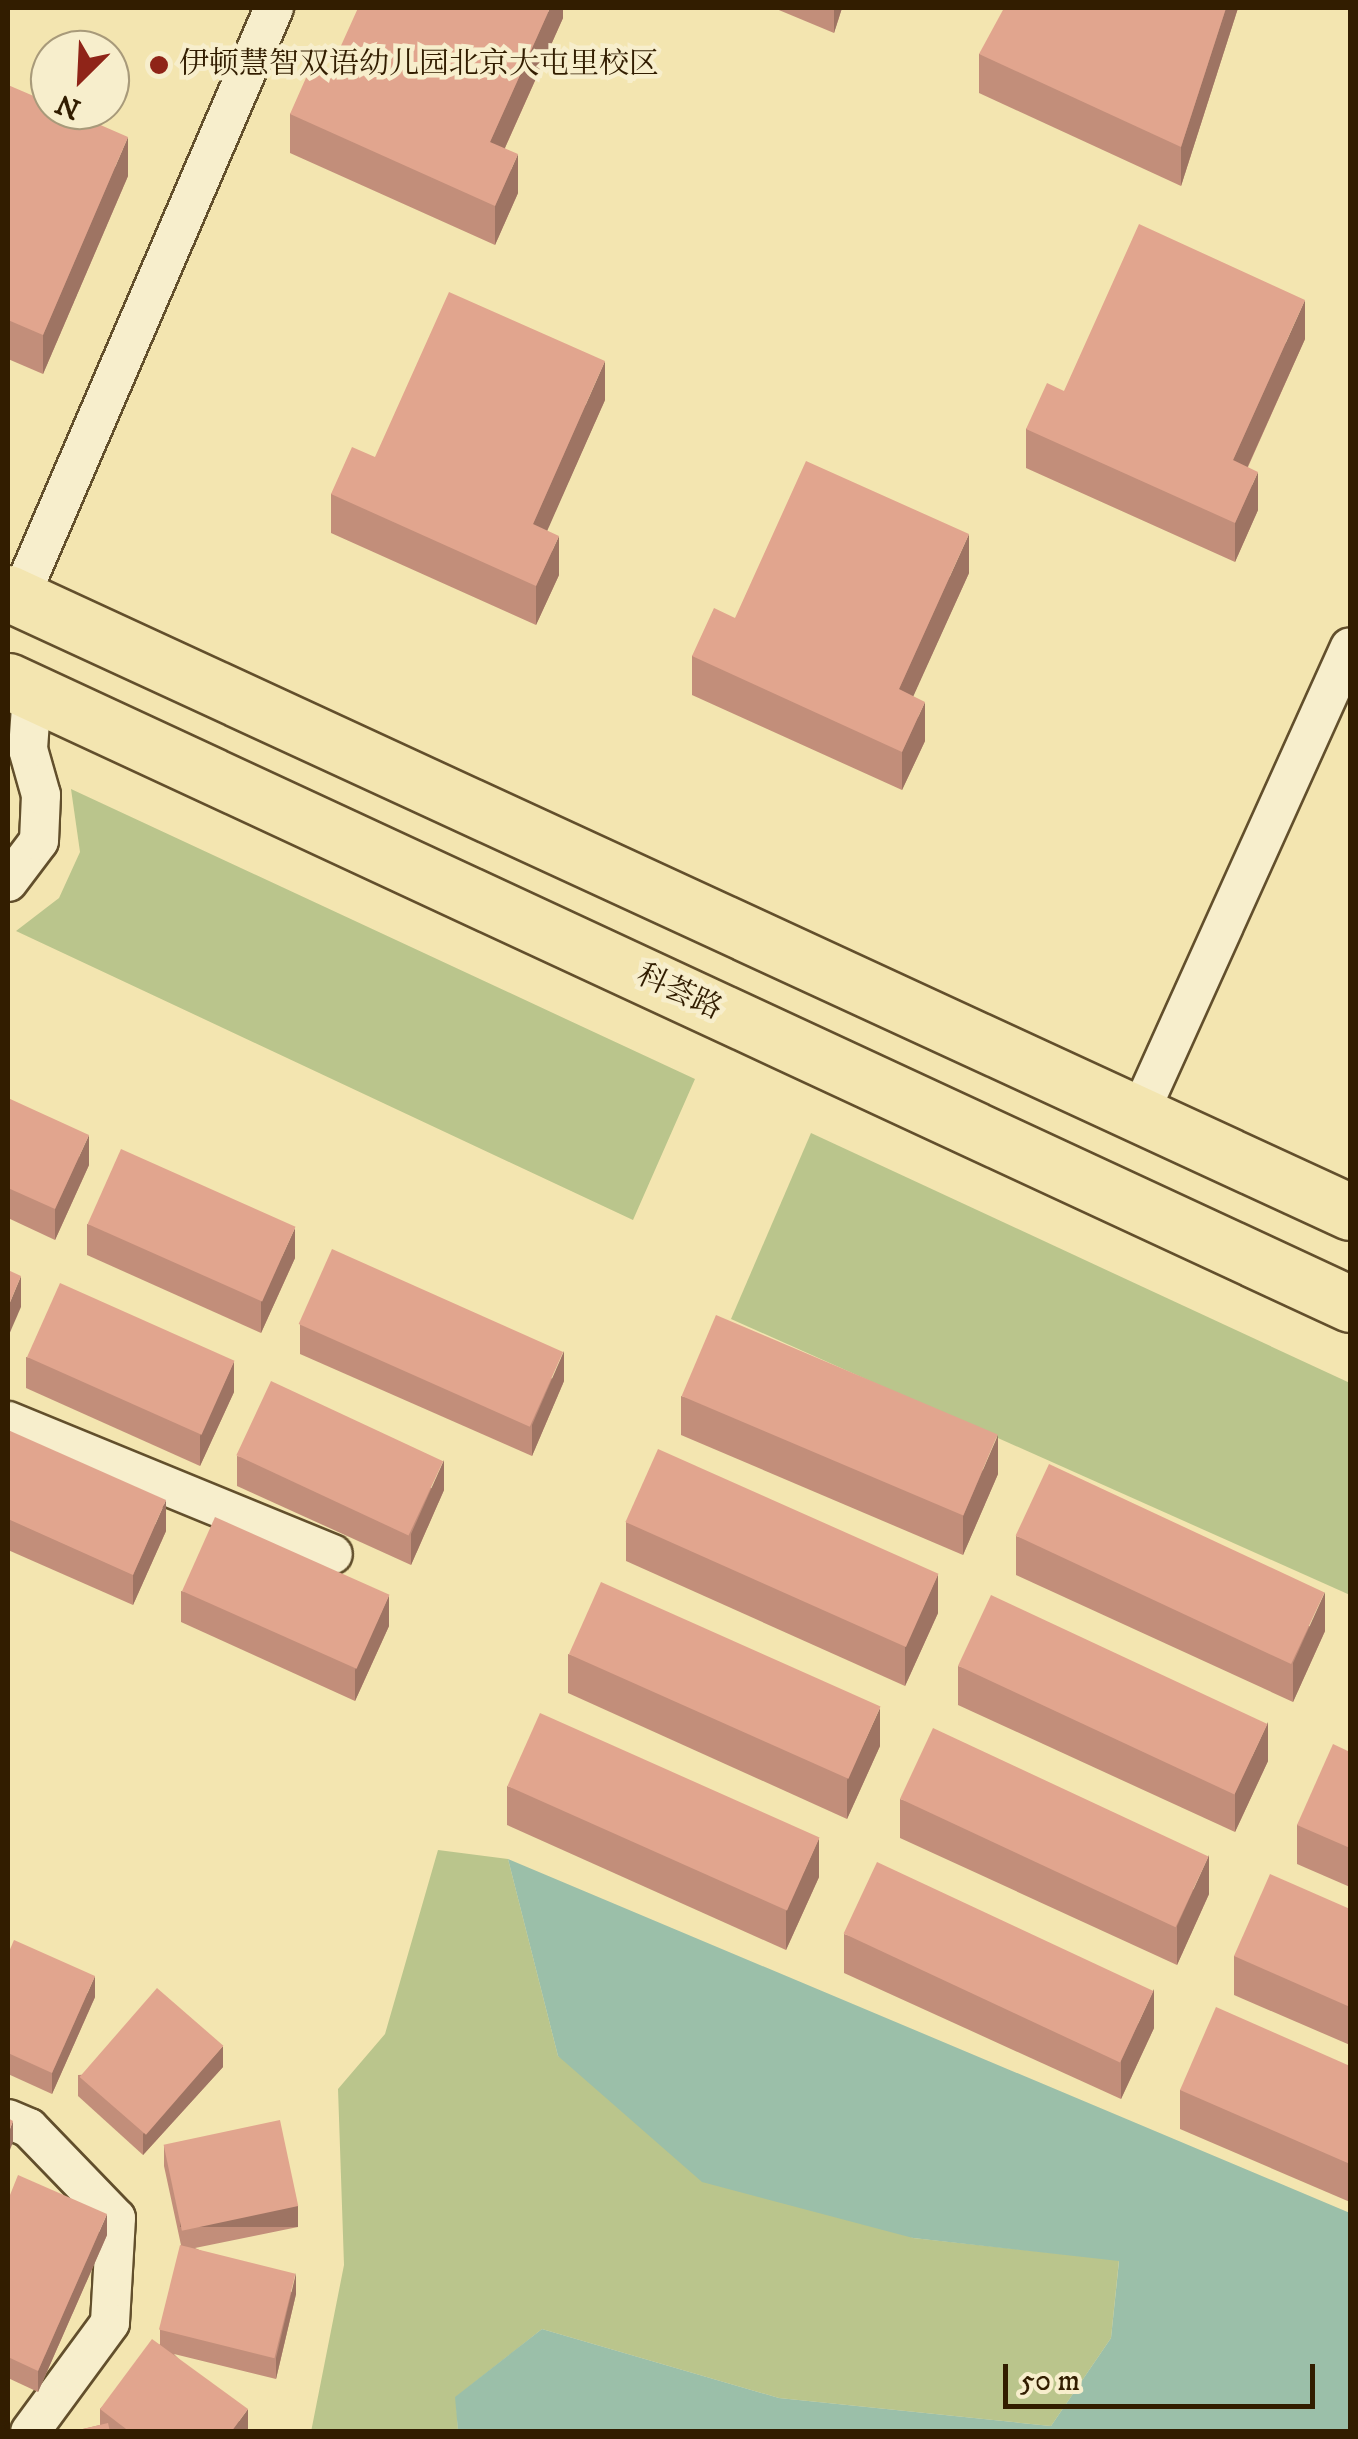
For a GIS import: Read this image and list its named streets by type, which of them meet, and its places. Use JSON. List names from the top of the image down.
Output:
{
  "streets": {
    "main road": ["科荟路"]
  },
  "places": ["伊顿慧智双语幼儿园北京大屯里校区"],
  "scale_bar": "50 m",
  "north": "bottom left"
}
